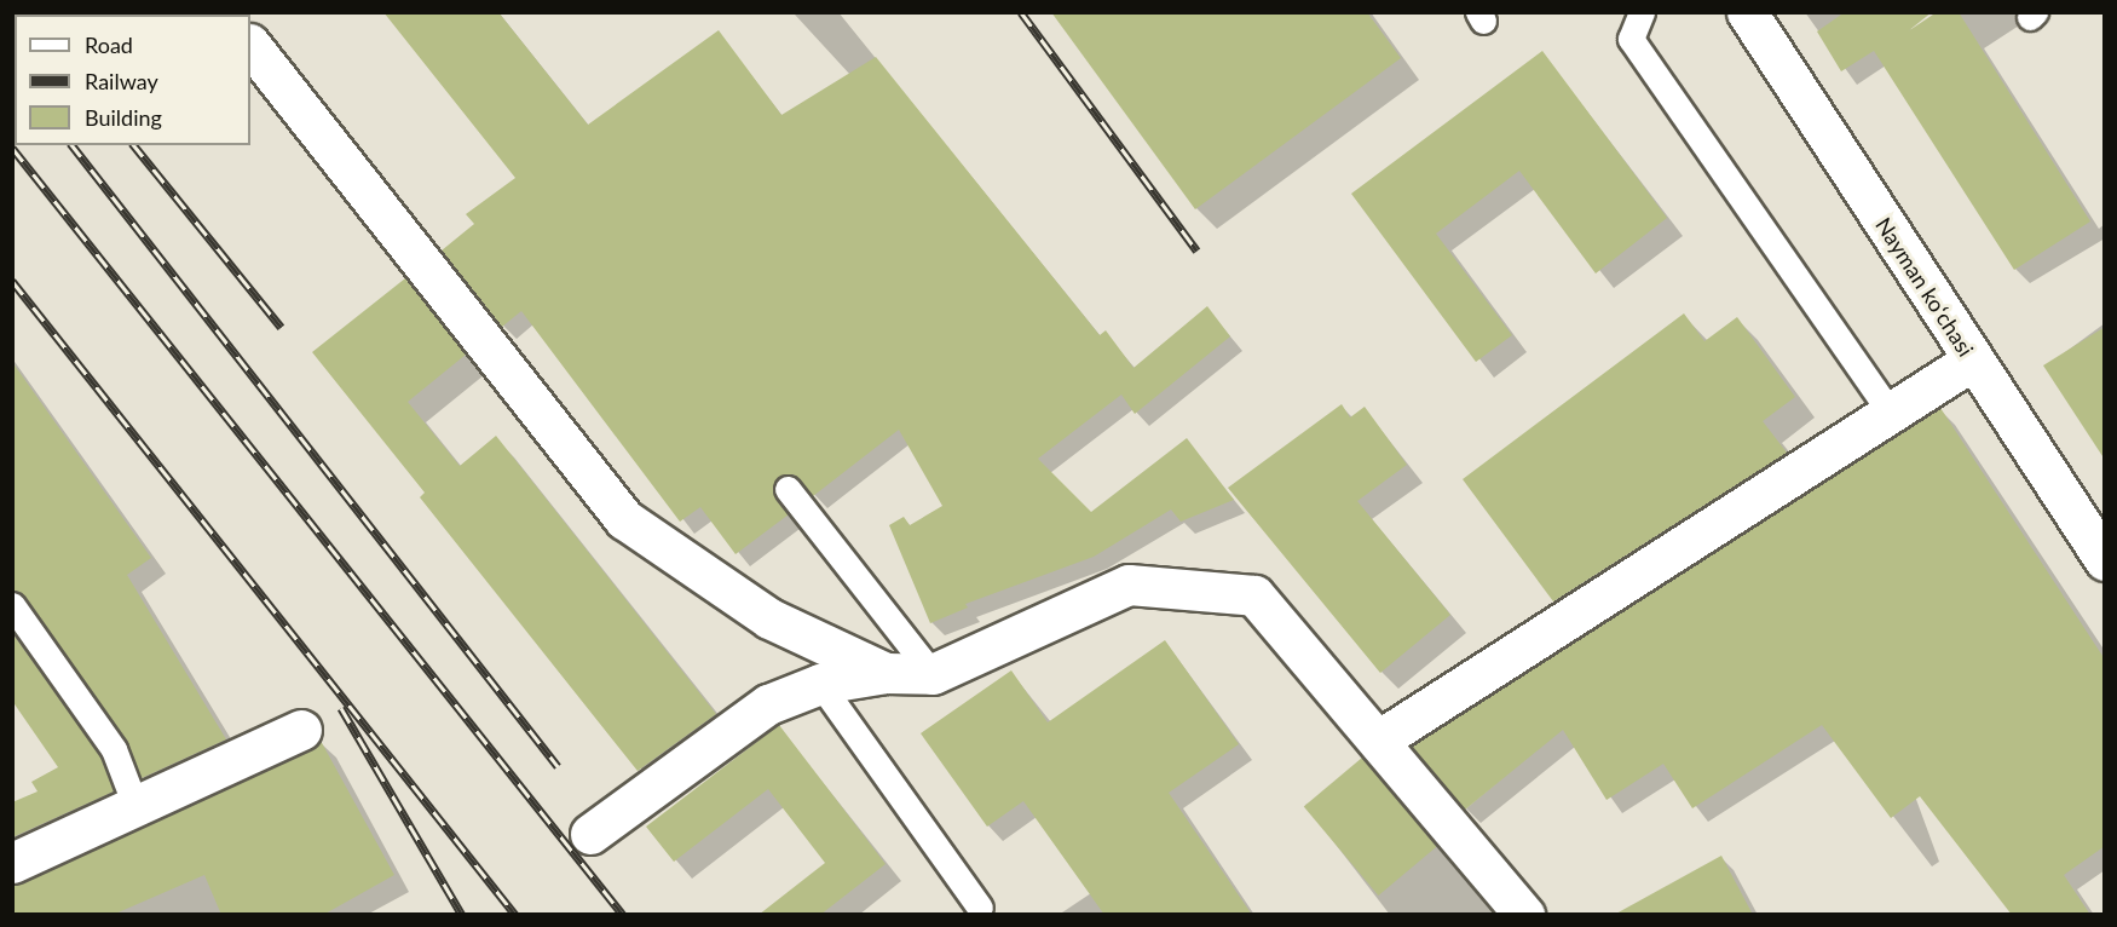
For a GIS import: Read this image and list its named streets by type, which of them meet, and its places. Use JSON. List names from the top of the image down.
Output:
{
  "streets": {
    "street": ["Nayman koʻchasi"]
  },
  "legend": ["Road", "Railway", "Building"]
}
